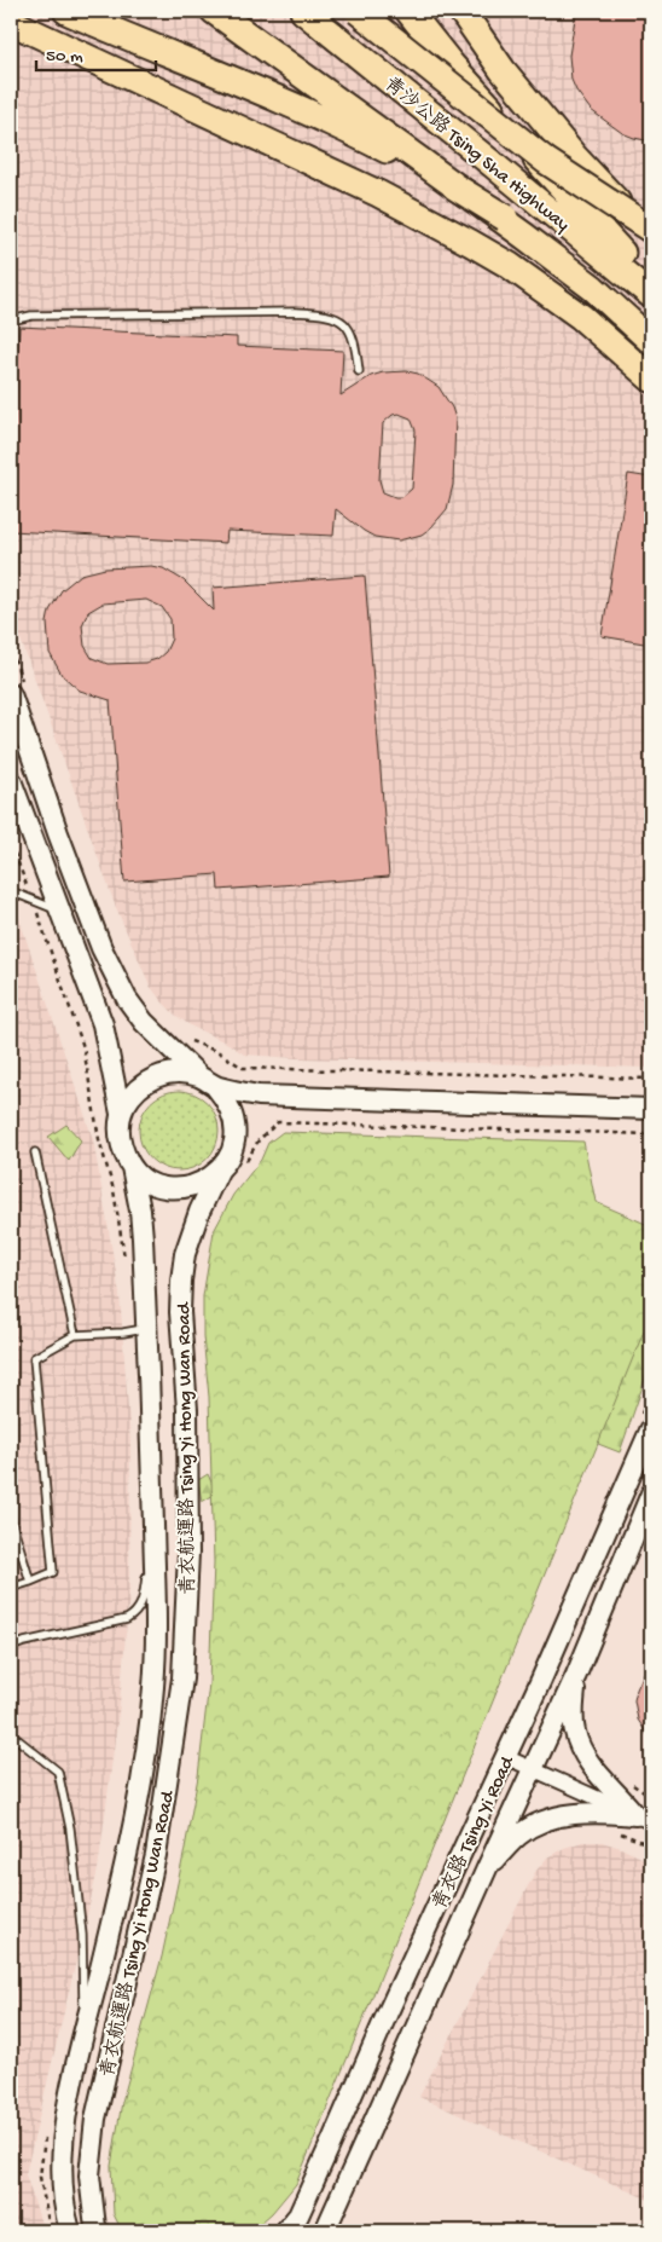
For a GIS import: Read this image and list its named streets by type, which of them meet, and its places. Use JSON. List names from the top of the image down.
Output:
{
  "streets": {
    "highway": ["青沙公路 Tsing Sha Highway"],
    "street": ["青衣航運路 Tsing Yi Hong Wan Road", "青衣路 Tsing Yi Road"]
  },
  "scale_bar": "50 m"
}
